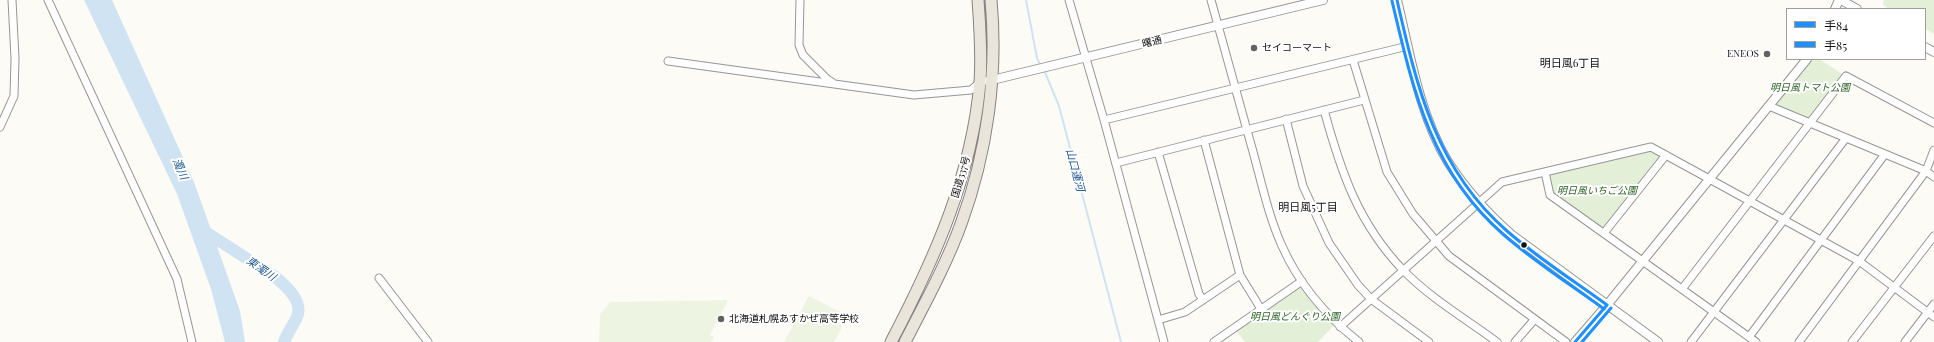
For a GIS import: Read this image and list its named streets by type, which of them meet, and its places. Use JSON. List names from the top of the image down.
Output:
{
  "streets": {
    "highway": ["国道337号"],
    "street": ["曙通"]
  },
  "crossings": [
    ["曙通", "国道337号"]
  ],
  "districts": ["明日風6丁目", "明日風5丁目"],
  "water": ["濁川", "山口運河", "東濁川"],
  "parks": ["明日風トマト公園", "明日風いちご公園", "明日風どんぐり公園"],
  "places": ["セイコーマート", "ENEOS", "北海道札幌あすかぜ高等学校"],
  "lines": ["transit line 手84", "transit line 手85"],
  "legend": ["手84", "手85"]
}
